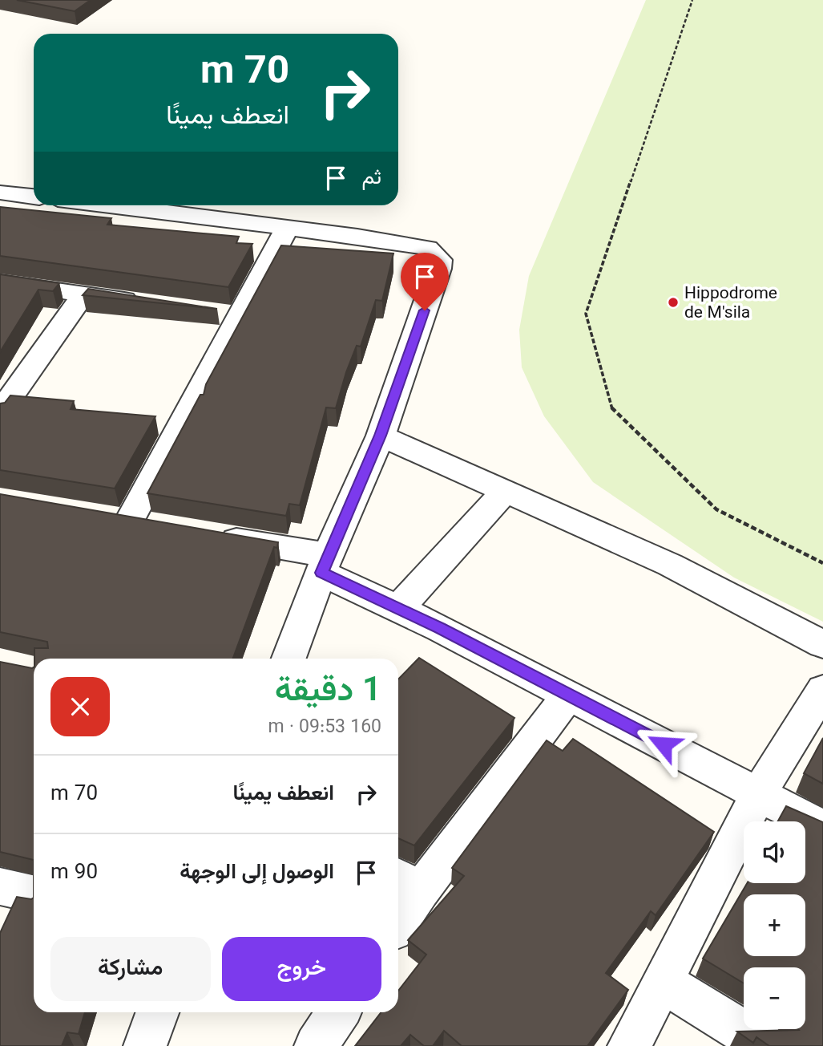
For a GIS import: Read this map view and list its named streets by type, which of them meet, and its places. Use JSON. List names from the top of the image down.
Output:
{
  "places": ["Hippodrome de M'sila"],
  "page": {
    "turn": ["70 m", "انعطف يمينًا"],
    "then": "ثم",
    "heading": ["1 دقيقة", "160 m · 09:53"],
    "list": [
      {
        "name": "انعطف يمينًا",
        "value": "70 m"
      },
      {
        "name": "الوصول إلى الوجهة",
        "value": "90 m"
      }
    ],
    "map_buttons": ["+", "−"],
    "buttons": ["خروج", "مشاركة"]
  }
}
